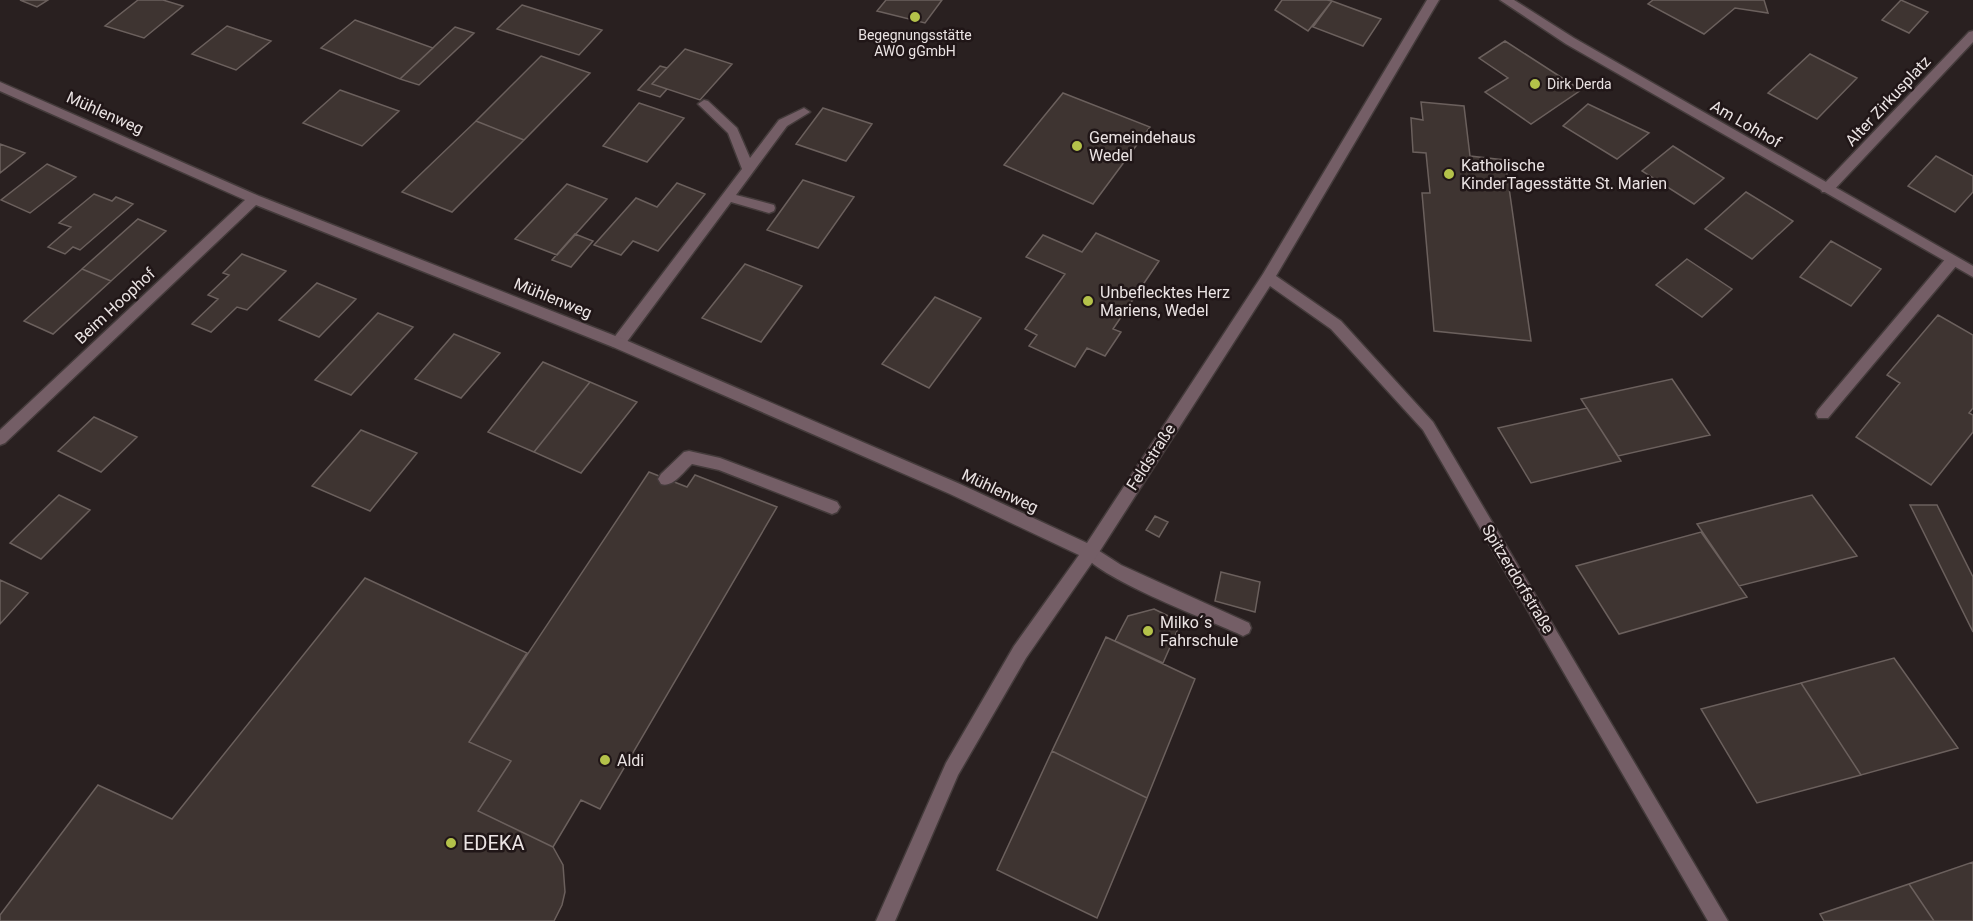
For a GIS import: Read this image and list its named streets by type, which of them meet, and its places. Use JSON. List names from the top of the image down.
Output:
{
  "streets": {
    "street": [
      "Alter Zirkusplatz",
      "Mühlenweg",
      "Am Lohhof",
      "Beim Hoophof",
      "Feldstraße",
      "Spitzerdorfstraße"
    ]
  },
  "crossings": [
    ["Alter Zirkusplatz", "Am Lohhof"],
    ["Mühlenweg", "Beim Hoophof"],
    ["Mühlenweg", "Feldstraße"],
    ["Feldstraße", "Spitzerdorfstraße"]
  ],
  "places": [
    "Begegnungsstätte AWO gGmbH",
    "Dirk Derda",
    "Gemeindehaus Wedel",
    "Katholische KinderTagesstätte St. Marien",
    "Unbeflecktes Herz Mariens, Wedel",
    "Milko´s Fahrschule",
    "Aldi",
    "EDEKA"
  ]
}
